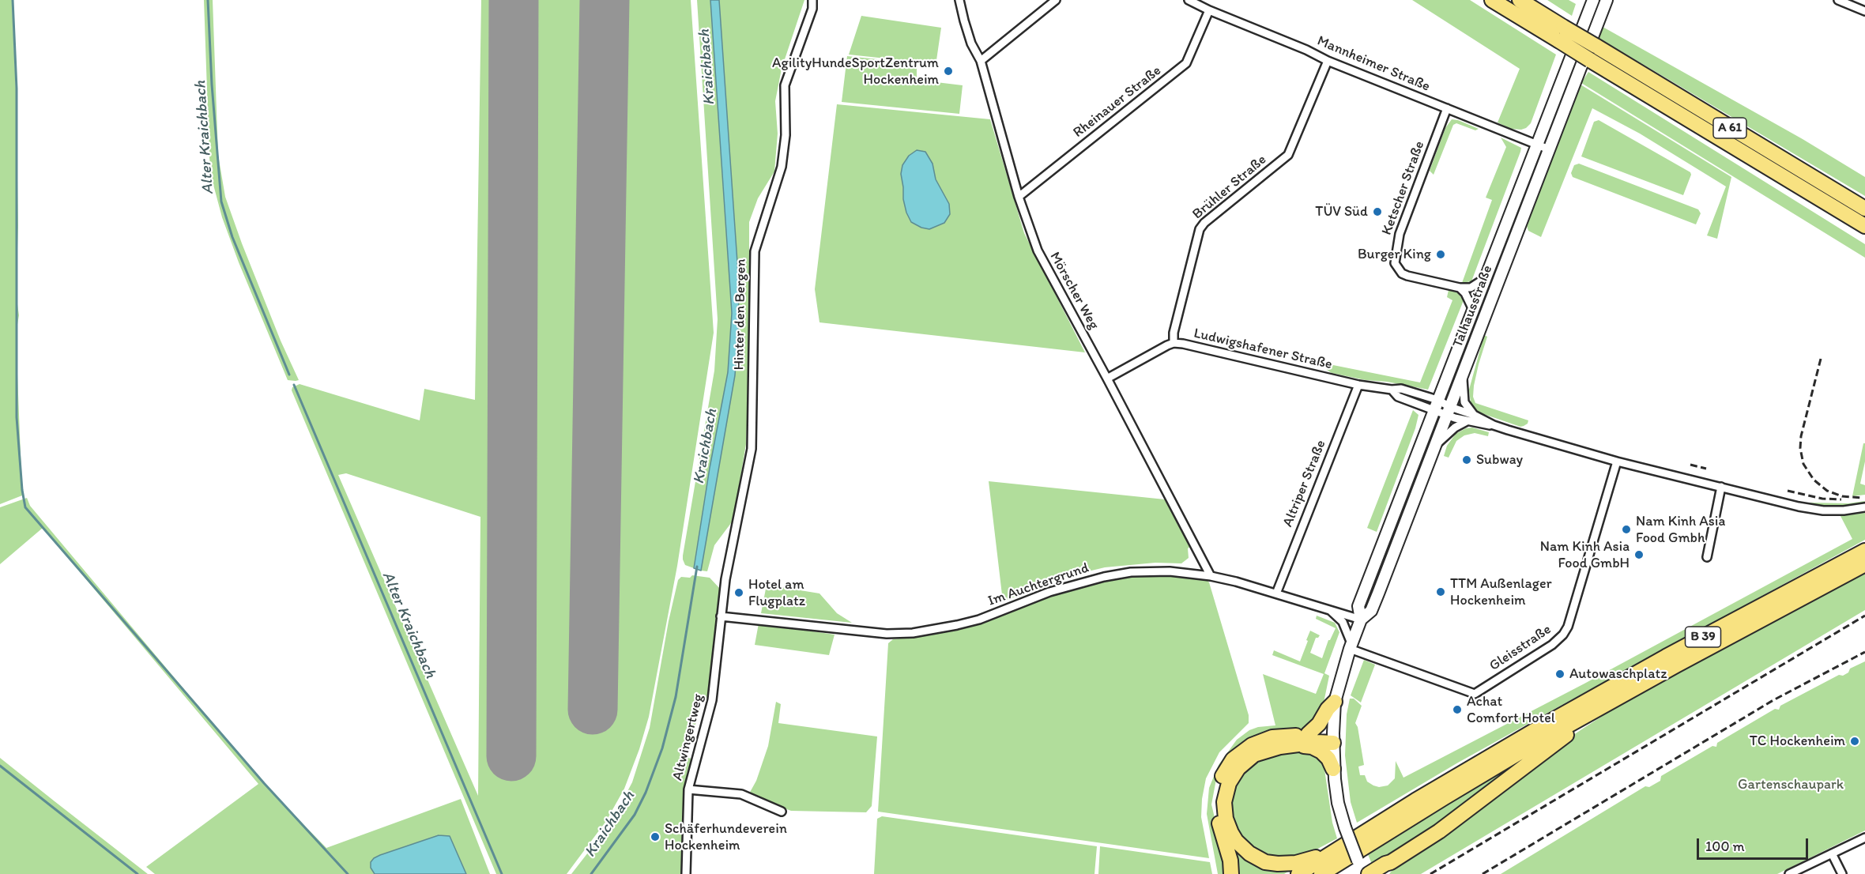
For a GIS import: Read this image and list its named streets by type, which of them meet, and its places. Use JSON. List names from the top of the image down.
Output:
{
  "streets": {
    "highway": ["A 61", "B 39"],
    "main road": ["Talhausstraße"],
    "street": [
      "Mannheimer Straße",
      "Rheinauer Straße",
      "Brühler Straße",
      "Ketscher Straße",
      "Mörscher Weg",
      "Hinter den Bergen",
      "Ludwigshafener Straße",
      "Altriper Straße",
      "Im Auchtergrund",
      "Gleisstraße",
      "Altwingertweg"
    ]
  },
  "crossings": [
    ["Mannheimer Straße", "Rheinauer Straße"],
    ["Mannheimer Straße", "Brühler Straße"],
    ["Mannheimer Straße", "Ketscher Straße"],
    ["Mannheimer Straße", "Talhausstraße"],
    ["Rheinauer Straße", "Mörscher Weg"],
    ["Brühler Straße", "Ludwigshafener Straße"],
    ["Mörscher Weg", "Ludwigshafener Straße"],
    ["Mörscher Weg", "Im Auchtergrund"],
    ["Talhausstraße", "Ludwigshafener Straße"],
    ["Talhausstraße", "Im Auchtergrund"],
    ["Talhausstraße", "Gleisstraße"],
    ["Hinter den Bergen", "Altwingertweg"],
    ["Ludwigshafener Straße", "Altriper Straße"],
    ["Altriper Straße", "Im Auchtergrund"],
    ["Im Auchtergrund", "Altwingertweg"]
  ],
  "water": ["Kraichbach", "Alter Kraichbach"],
  "parks": ["Gartenschaupark"],
  "places": [
    "AgilityHundeSportZentrum Hockenheim",
    "TÜV Süd",
    "Burger King",
    "Subway",
    "Nam Kinh Asia Food Gmbh",
    "Nam Kinh Asia Food GmbH",
    "TTM Außenlager Hockenheim",
    "Hotel am Flugplatz",
    "Autowaschplatz",
    "Achat Comfort Hotel",
    "TC Hockenheim",
    "Schäferhundeverein Hockenheim"
  ],
  "scale_bar": "100 m"
}
